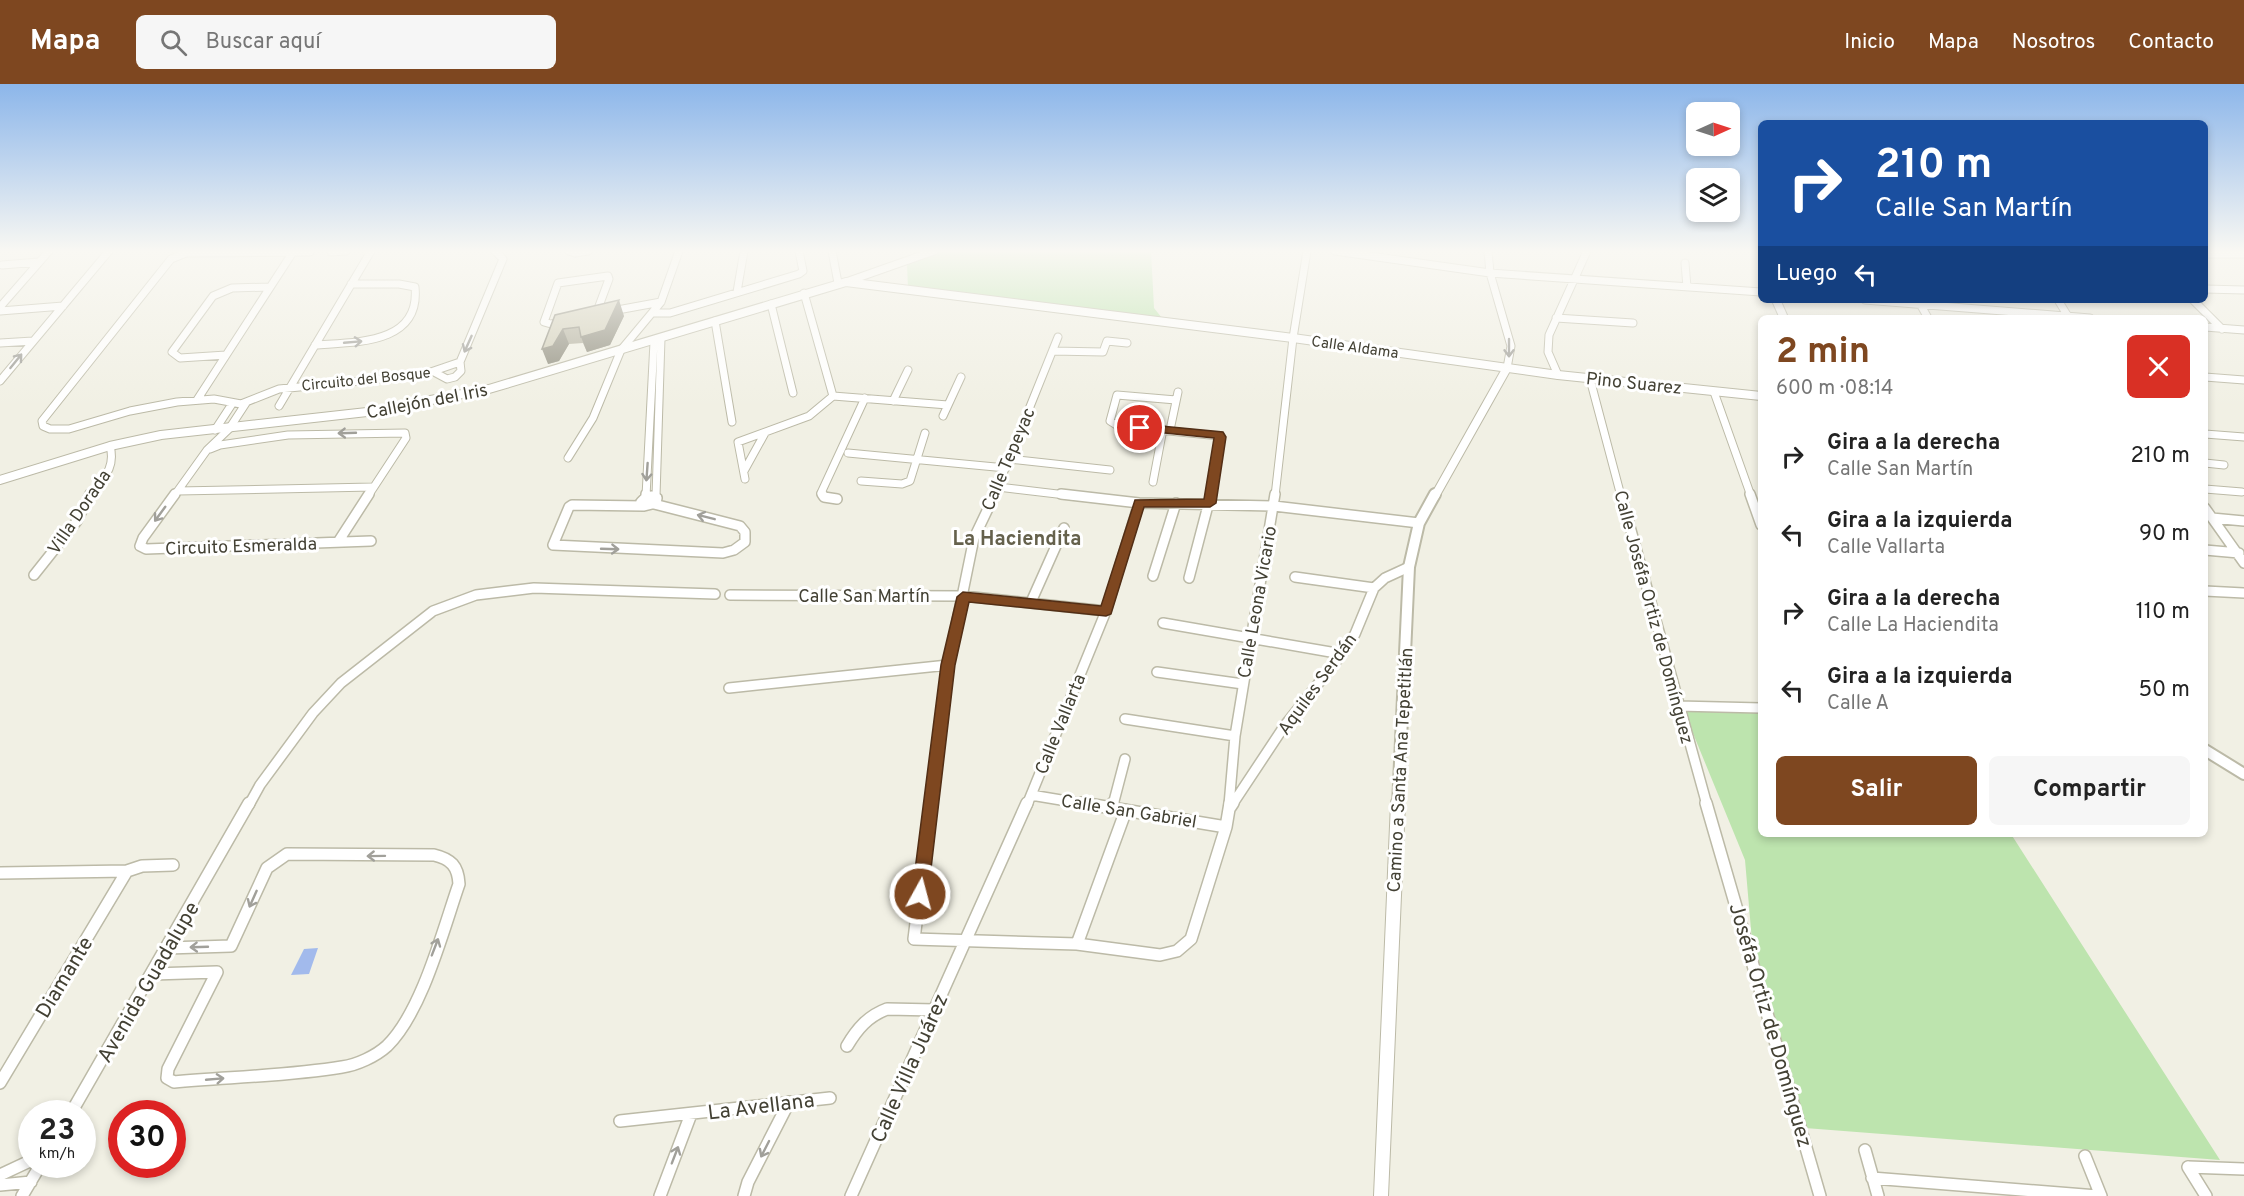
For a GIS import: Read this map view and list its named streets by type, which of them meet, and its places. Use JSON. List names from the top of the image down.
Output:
{
  "streets": {
    "street": [
      "Calle Aldama",
      "Circuito del Bosque",
      "Pino Suarez",
      "Callejón del Iris",
      "Calle Tepeyac",
      "Villa Dorada",
      "Circuito Esmeralda",
      "Calle San Martín",
      "Calle Leona Vicario",
      "Calle Joséfa Ortiz de Domínguez",
      "Aquiles Serdán",
      "Calle Vallarta",
      "Camino a Santa Ana Tepetitlán",
      "Calle San Gabriel",
      "Diamante",
      "Avenida Guadalupe",
      "Joséfa Ortiz de Domínguez",
      "Calle Villa Juárez",
      "La Avellana"
    ]
  },
  "crossings": [
    ["Calle Aldama", "Pino Suarez"],
    ["Calle Aldama", "Calle Leona Vicario"],
    ["Calle Aldama", "Camino a Santa Ana Tepetitlán"],
    ["Pino Suarez", "Calle Joséfa Ortiz de Domínguez"],
    ["Pino Suarez", "Camino a Santa Ana Tepetitlán"],
    ["Callejón del Iris", "Villa Dorada"],
    ["Callejón del Iris", "Circuito Esmeralda"],
    ["Calle Tepeyac", "Calle San Martín"],
    ["Calle Tepeyac", "Calle Vallarta"],
    ["Calle Tepeyac", "Calle Villa Juárez"],
    ["Calle San Martín", "Calle Vallarta"],
    ["Calle Leona Vicario", "Aquiles Serdán"],
    ["Calle Leona Vicario", "Calle San Gabriel"],
    ["Calle Joséfa Ortiz de Domínguez", "Joséfa Ortiz de Domínguez"],
    ["Calle Vallarta", "Calle San Gabriel"],
    ["Calle Vallarta", "Calle Villa Juárez"]
  ],
  "districts": ["La Haciendita"],
  "north": "right",
  "page": {
    "header": "Mapa",
    "search": "Buscar aquí",
    "nav": [
      "Inicio",
      "Mapa",
      "Nosotros",
      "Contacto"
    ],
    "turn": ["210 m", "Calle San Martín"],
    "then": "Luego",
    "heading": ["2 min", "600 m · 08:14"],
    "list": [
      {
        "name": "Gira a la derecha",
        "note": "Calle San Martín",
        "value": "210 m"
      },
      {
        "name": "Gira a la izquierda",
        "note": "Calle Vallarta",
        "value": "90 m"
      },
      {
        "name": "Gira a la derecha",
        "note": "Calle La Haciendita",
        "value": "110 m"
      },
      {
        "name": "Gira a la izquierda",
        "note": "Calle A",
        "value": "50 m"
      }
    ],
    "buttons": ["Salir", "Compartir"],
    "speed": "23 km/h",
    "limit": "30"
  }
}
